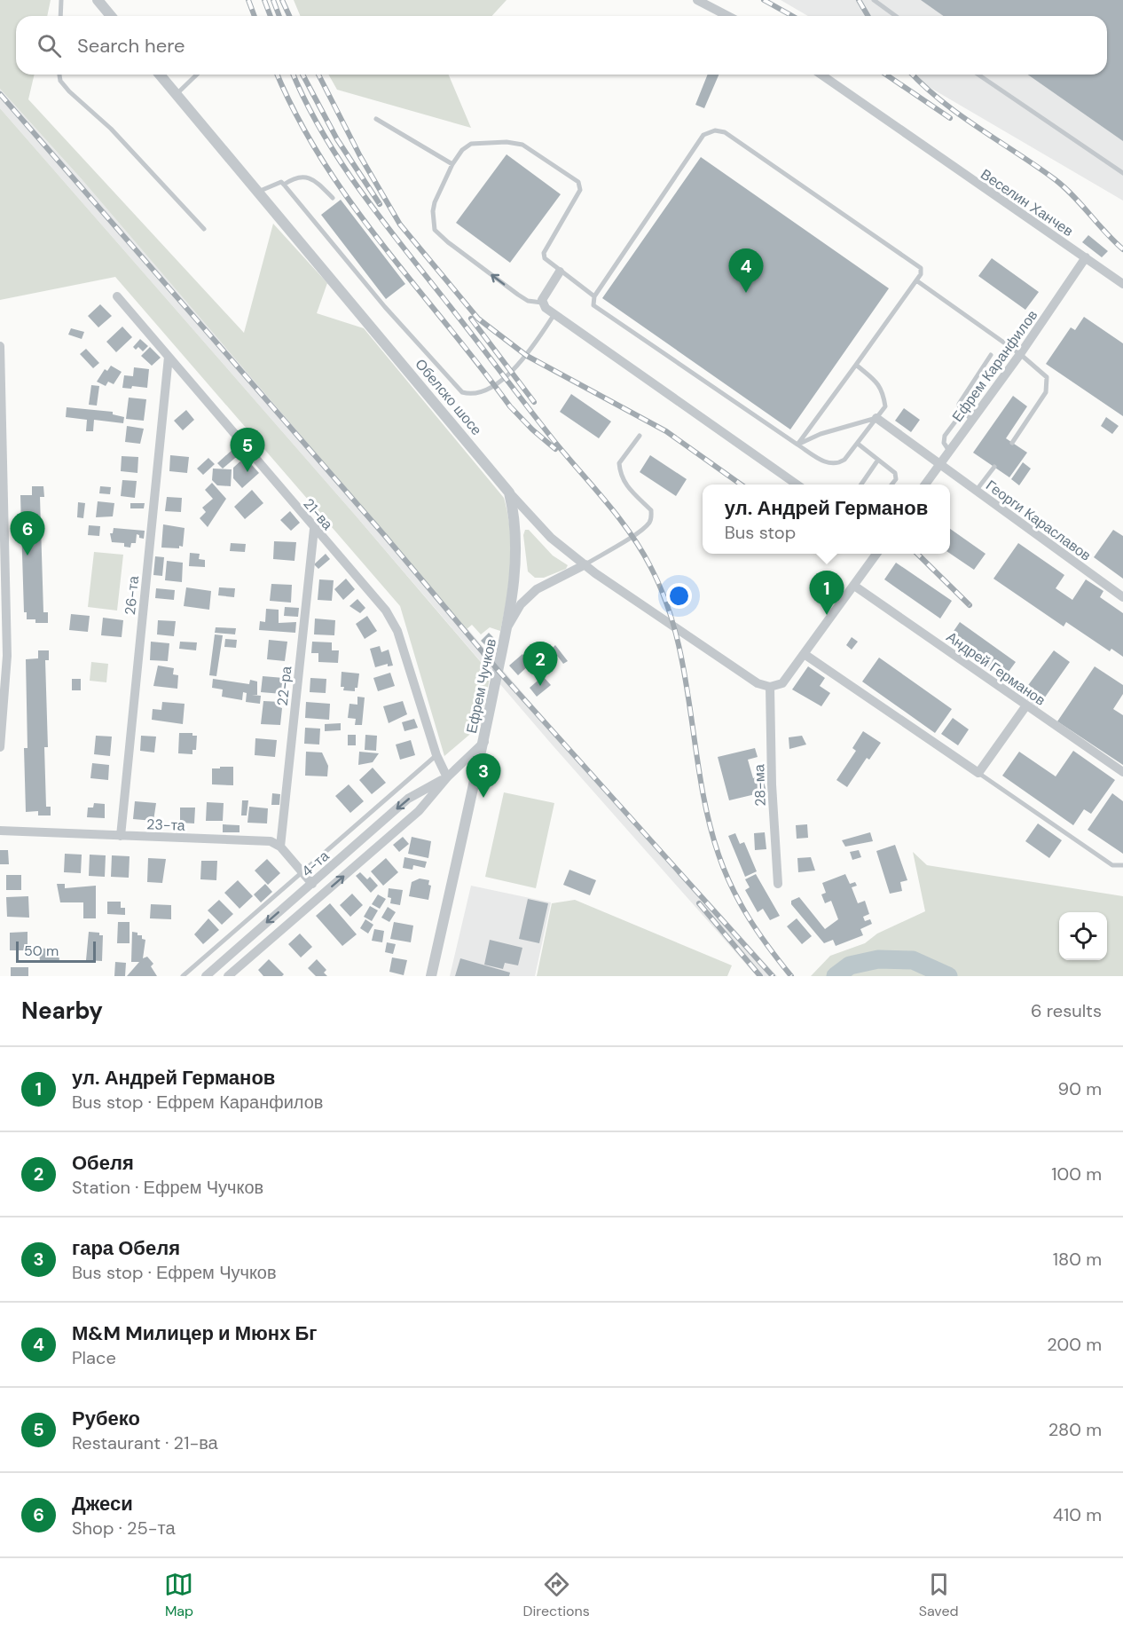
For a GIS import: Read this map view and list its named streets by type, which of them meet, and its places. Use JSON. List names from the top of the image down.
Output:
{
  "streets": {
    "street": [
      "Веселин Ханчев",
      "Ефрем Каранфилов",
      "Обелско шосе",
      "21-ва",
      "Георги Караславов",
      "26-та",
      "Андрей Германов",
      "22-ра",
      "Ефрем Чучков",
      "28-ма",
      "23-та",
      "4-та"
    ]
  },
  "crossings": [
    ["Веселин Ханчев", "Ефрем Каранфилов"],
    ["Ефрем Каранфилов", "Георги Караславов"],
    ["Обелско шосе", "Ефрем Чучков"],
    ["Обелско шосе", "28-ма"],
    ["21-ва", "26-та"],
    ["21-ва", "22-ра"],
    ["21-ва", "4-та"],
    ["26-та", "23-та"],
    ["22-ра", "23-та"],
    ["Ефрем Чучков", "4-та"]
  ],
  "scale_bar": "50 m",
  "page": {
    "search": "Search here",
    "pins": [
      "4",
      "5",
      "6",
      "1",
      "2",
      "3"
    ],
    "popup": ["ул. Андрей Германов", "Bus stop"],
    "scale": "50 m",
    "heading": ["Nearby", "6 results"],
    "list": [
      {
        "mark": "1",
        "name": "ул. Андрей Германов",
        "note": "Bus stop · Ефрем Каранфилов",
        "value": "90 m"
      },
      {
        "mark": "2",
        "name": "Обеля",
        "note": "Station · Ефрем Чучков",
        "value": "100 m"
      },
      {
        "mark": "3",
        "name": "гара Обеля",
        "note": "Bus stop · Ефрем Чучков",
        "value": "180 m"
      },
      {
        "mark": "4",
        "name": "М&M Mилицер и Мюнх Бг",
        "note": "Place",
        "value": "200 m"
      },
      {
        "mark": "5",
        "name": "Рубеко",
        "note": "Restaurant · 21-ва",
        "value": "280 m"
      },
      {
        "mark": "6",
        "name": "Джеси",
        "note": "Shop · 25-та",
        "value": "410 m"
      }
    ],
    "nav": ["Map", "Directions", "Saved"]
  }
}
